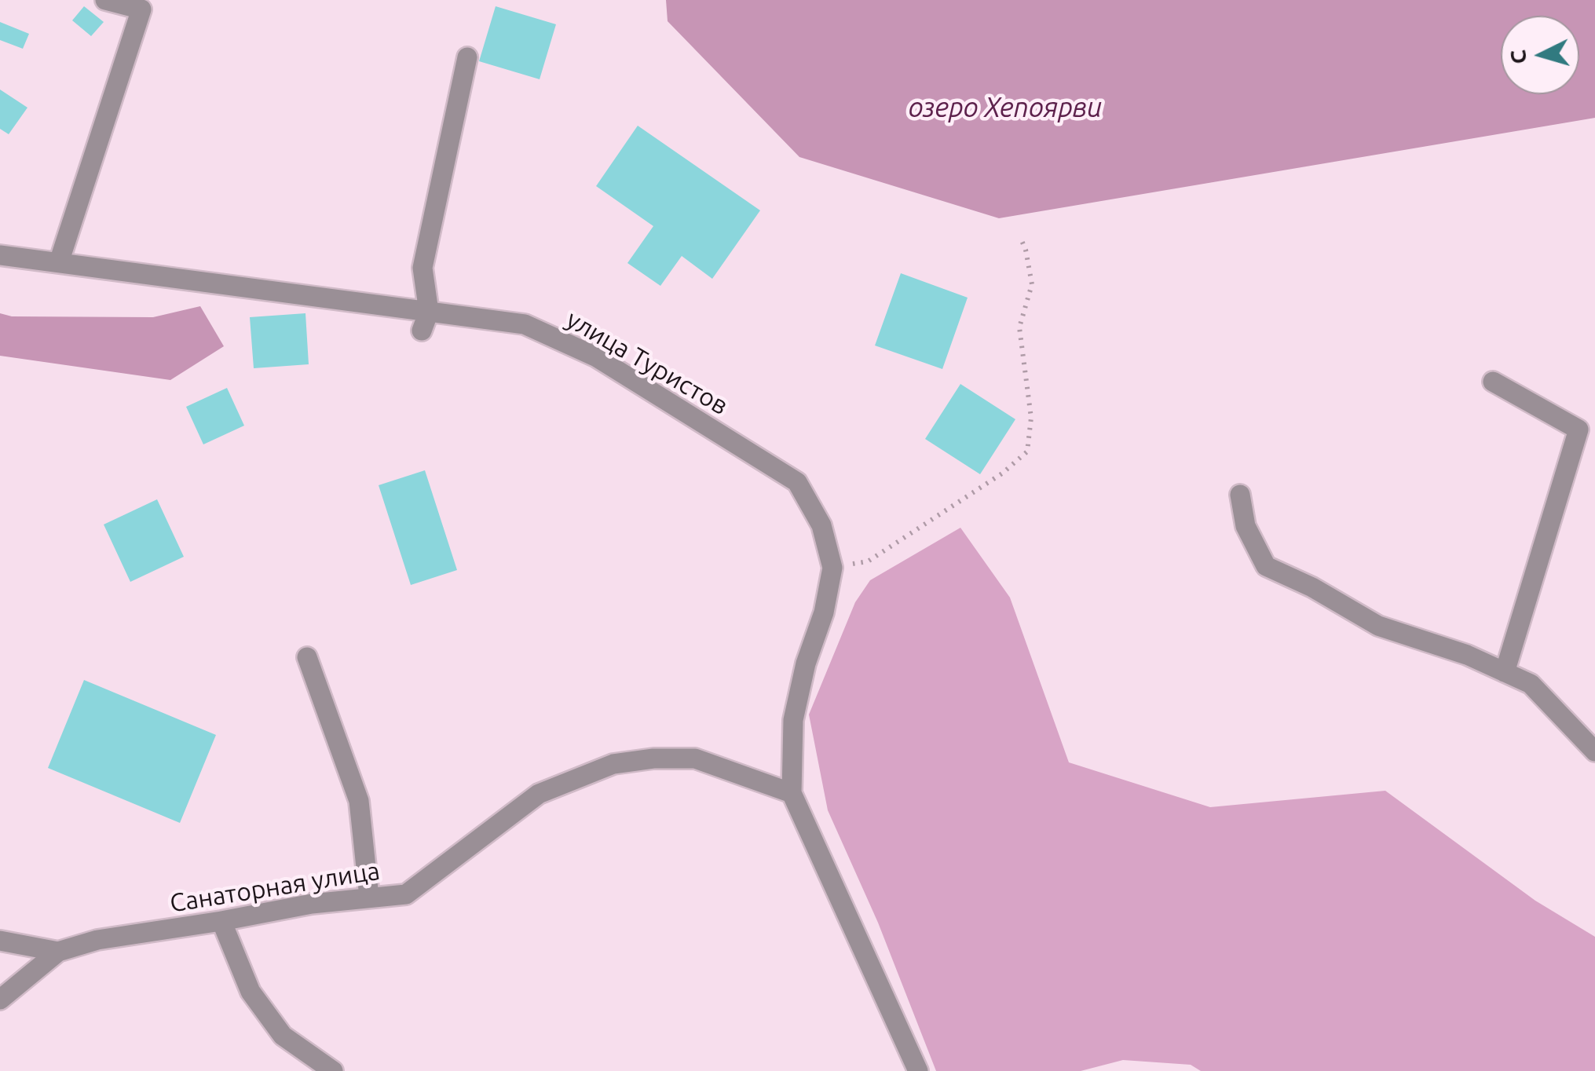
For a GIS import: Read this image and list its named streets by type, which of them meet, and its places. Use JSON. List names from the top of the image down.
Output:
{
  "streets": {
    "street": ["улица Туристов", "Санаторная улица"]
  },
  "crossings": [
    ["улица Туристов", "Санаторная улица"]
  ],
  "water": ["озеро Хепоярви"],
  "north": "left"
}
